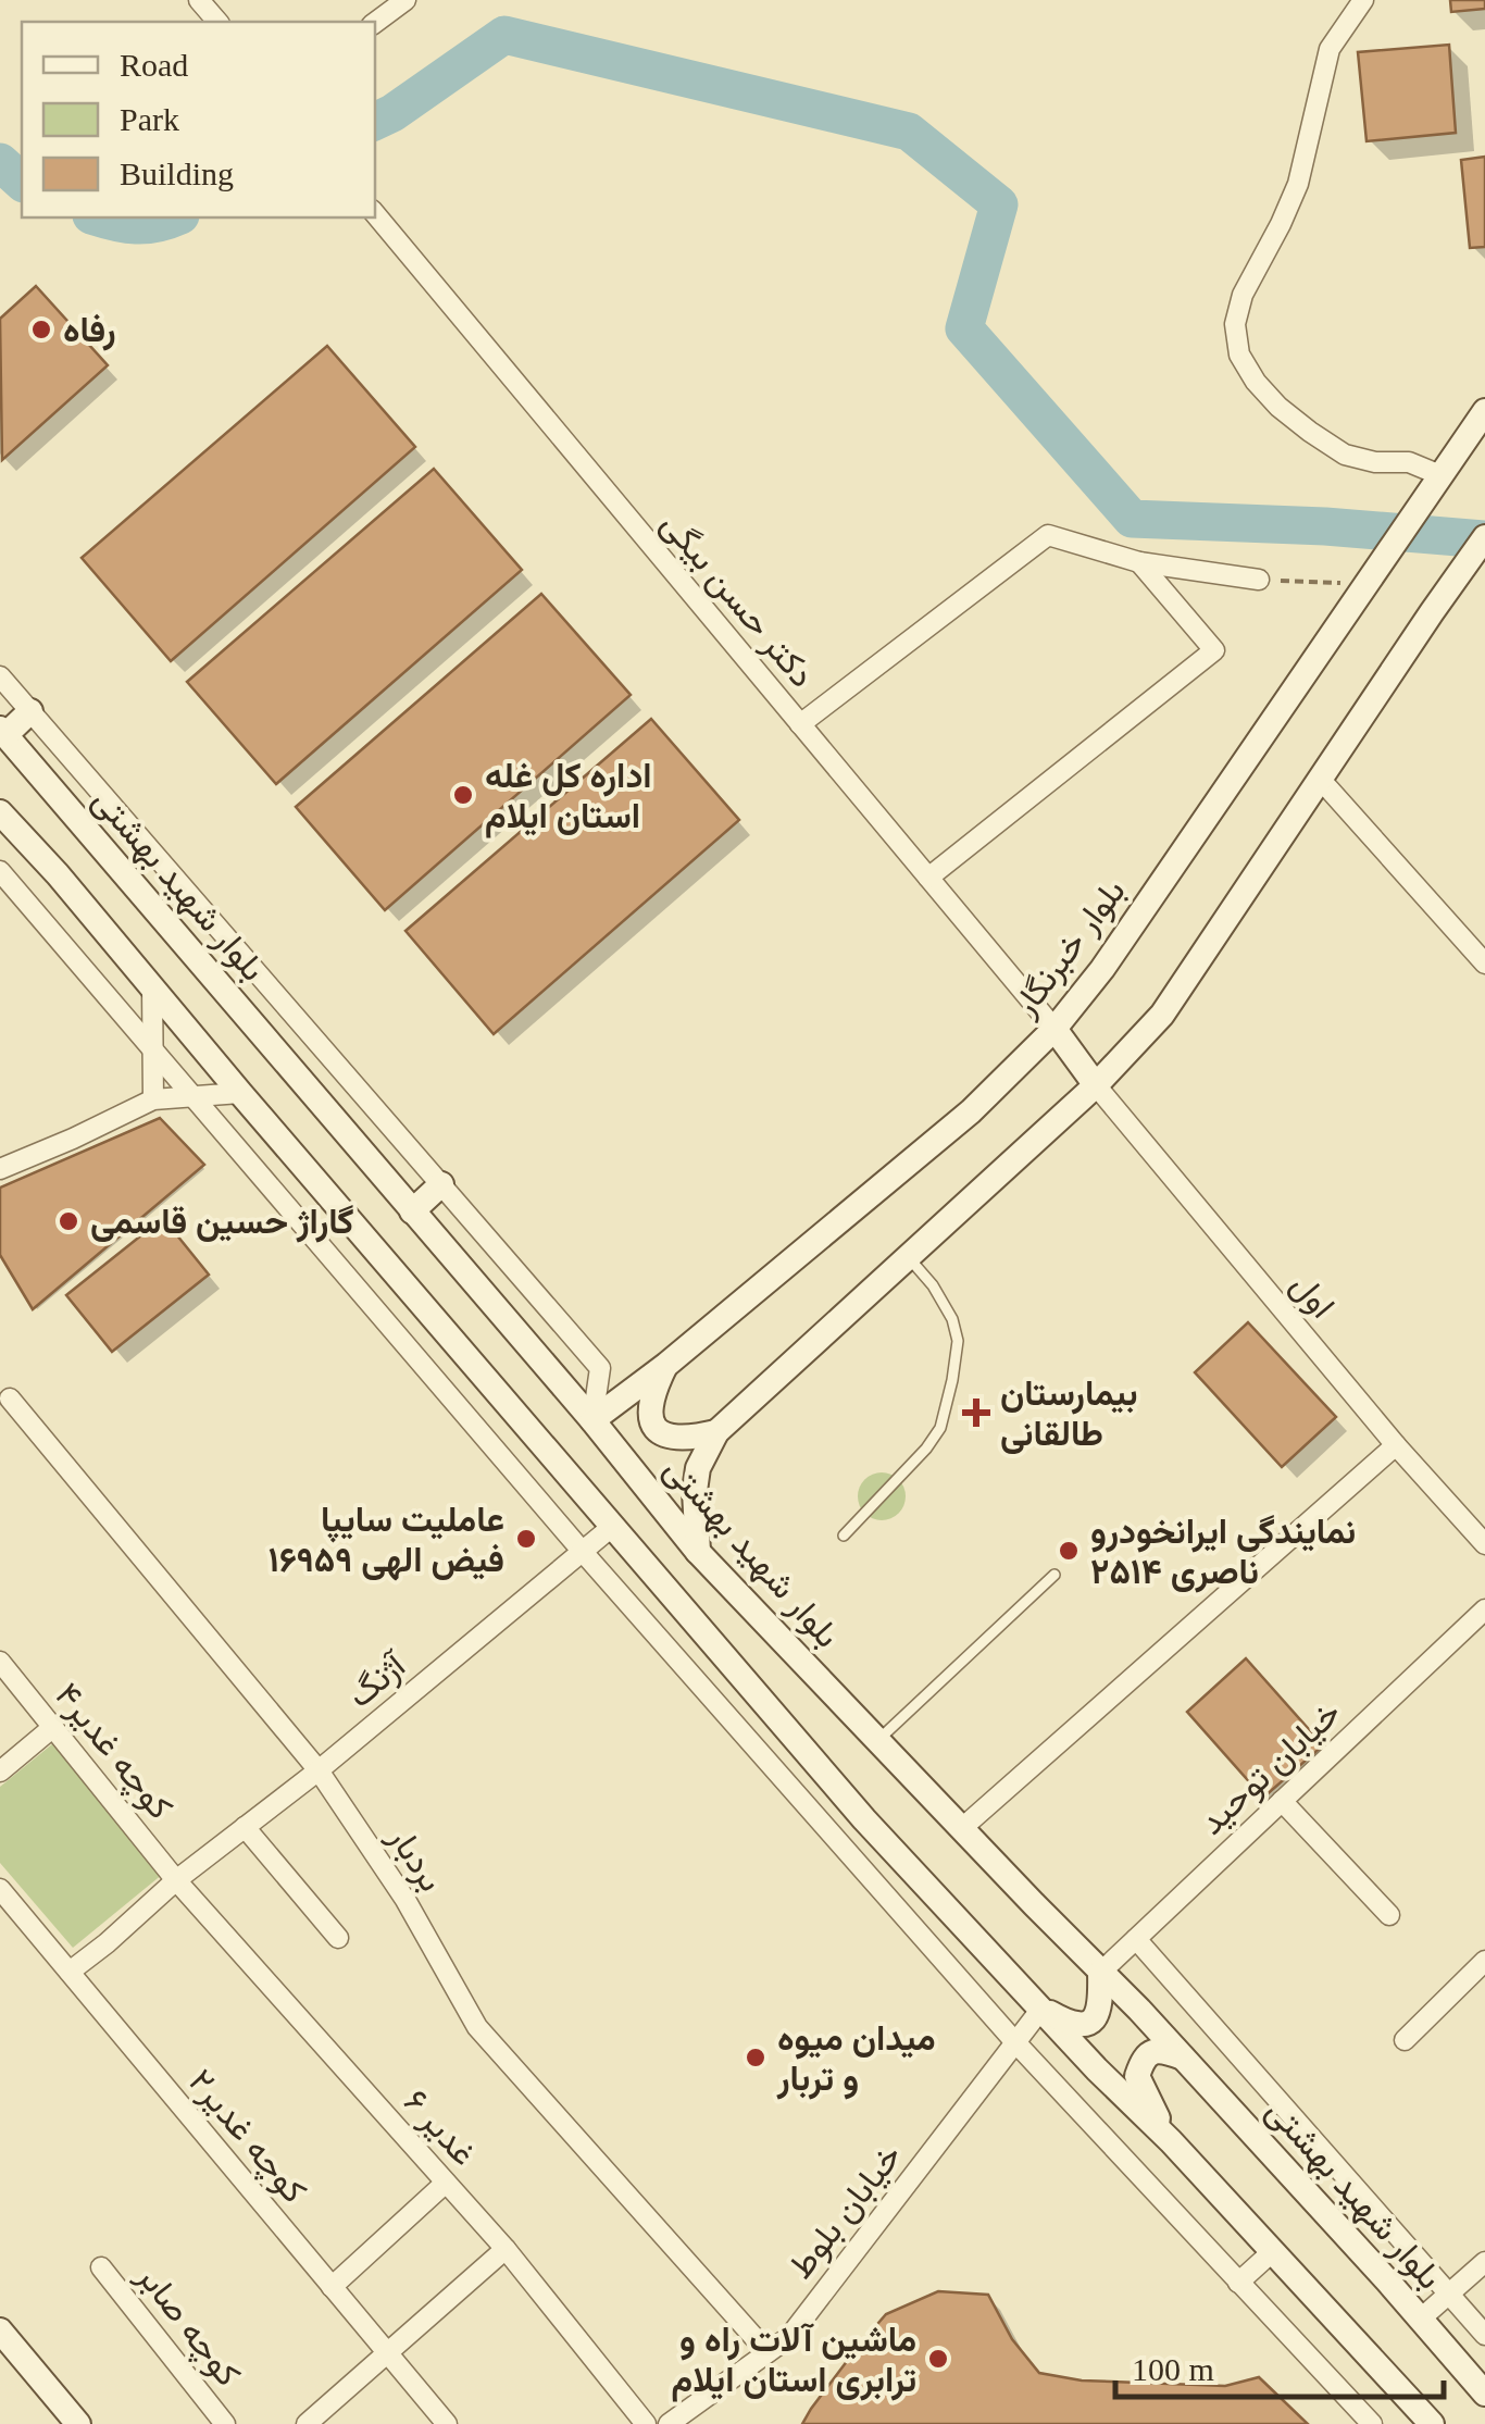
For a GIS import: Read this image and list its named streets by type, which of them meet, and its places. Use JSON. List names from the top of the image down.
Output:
{
  "streets": {
    "main road": ["بلوار شهید بهشتی", "بلوار خبرنگار"],
    "street": [
      "دکتر حسن بیگی",
      "اول",
      "آژنگ",
      "کوچه غدیر۴",
      "خیابان توحید",
      "بردبار",
      "غدیر ۶",
      "کوچه غدیر۲",
      "خیابان بلوط",
      "کوچه صابر"
    ]
  },
  "crossings": [
    ["دکتر حسن بیگی", "بلوار خبرنگار"],
    ["بلوار شهید بهشتی", "بلوار خبرنگار"],
    ["بلوار شهید بهشتی", "خیابان توحید"],
    ["آژنگ", "کوچه غدیر۴"],
    ["آژنگ", "بردبار"],
    ["آژنگ", "غدیر ۶"],
    ["آژنگ", "کوچه غدیر۲"],
    ["کوچه غدیر۴", "غدیر ۶"],
    ["بردبار", "خیابان بلوط"]
  ],
  "places": {
    "other": [
      "رفاه",
      "اداره کل غله استان ایلام",
      "گاراژ حسین قاسمی",
      "عاملیت سایپا ۱۶۹۵۹ فیض الهی",
      "نمایندگی ایرانخودرو ناصری ۲۵۱۴",
      "میدان میوه و تربار",
      "ماشین آلات راه و ترابری استان ایلام"
    ],
    "health": ["بیمارستان طالقانی"]
  },
  "legend": ["Road", "Park", "Building"],
  "scale_bar": "100 m"
}
